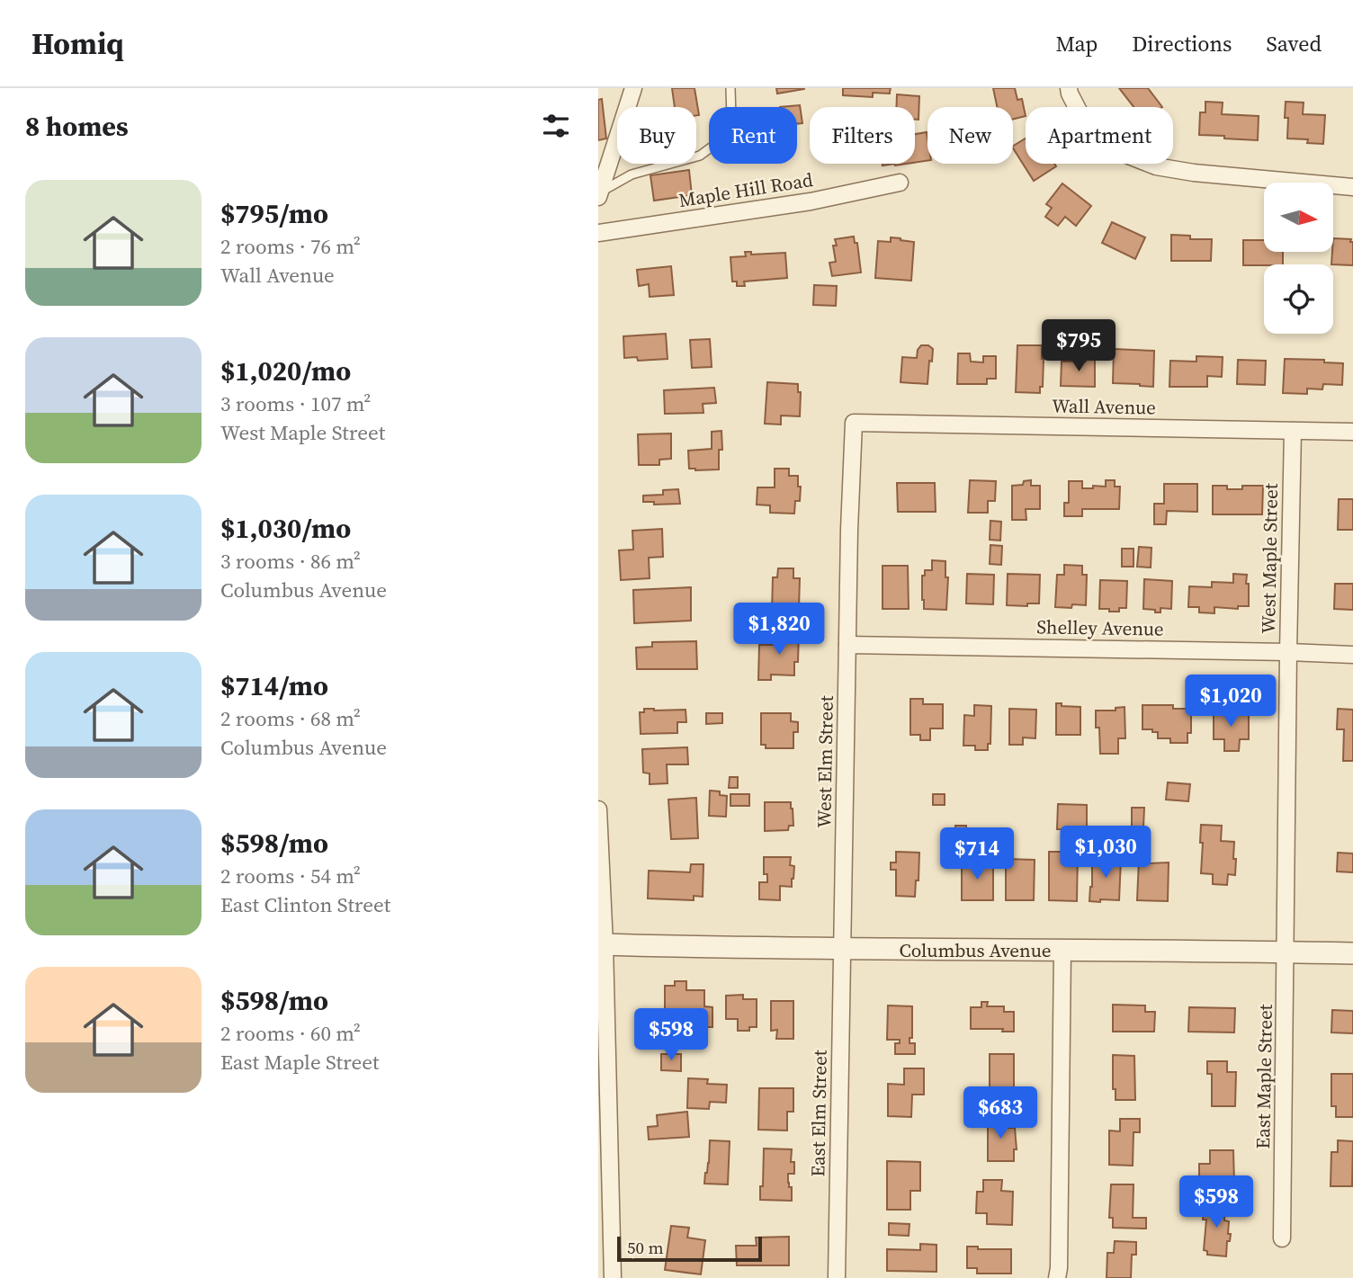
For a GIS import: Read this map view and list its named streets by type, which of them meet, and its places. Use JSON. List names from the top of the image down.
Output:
{
  "streets": {
    "street": [
      "Maple Hill Road",
      "Wall Avenue",
      "West Maple Street",
      "Shelley Avenue",
      "West Elm Street",
      "Columbus Avenue",
      "East Maple Street",
      "East Elm Street"
    ]
  },
  "crossings": [
    ["Wall Avenue", "West Maple Street"],
    ["Wall Avenue", "West Elm Street"],
    ["West Maple Street", "Shelley Avenue"],
    ["West Maple Street", "Columbus Avenue"],
    ["West Maple Street", "East Maple Street"],
    ["Shelley Avenue", "West Elm Street"],
    ["West Elm Street", "Columbus Avenue"],
    ["West Elm Street", "East Elm Street"],
    ["Columbus Avenue", "East Maple Street"],
    ["Columbus Avenue", "East Elm Street"]
  ],
  "scale_bar": "50 m",
  "north": "right",
  "page": {
    "header": "Homiq",
    "nav": ["Map", "Directions", "Saved"],
    "heading": "8 homes",
    "chip": [
      "Buy",
      "Rent",
      "Filters",
      "New",
      "Apartment"
    ],
    "list": [
      {
        "name": "$795/mo",
        "note": "2 rooms · 76 m² · Wall Avenue"
      },
      {
        "name": "$1,020/mo",
        "note": "3 rooms · 107 m² · West Maple Street"
      },
      {
        "name": "$1,030/mo",
        "note": "3 rooms · 86 m² · Columbus Avenue"
      },
      {
        "name": "$714/mo",
        "note": "2 rooms · 68 m² · Columbus Avenue"
      },
      {
        "name": "$598/mo",
        "note": "2 rooms · 54 m² · East Clinton Street"
      },
      {
        "name": "$598/mo",
        "note": "2 rooms · 60 m² · East Maple Street"
      }
    ],
    "price": [
      "$795",
      "$1,820",
      "$1,020",
      "$1,030",
      "$714",
      "$598",
      "$683",
      "$598"
    ],
    "scale": "50 m"
  }
}
